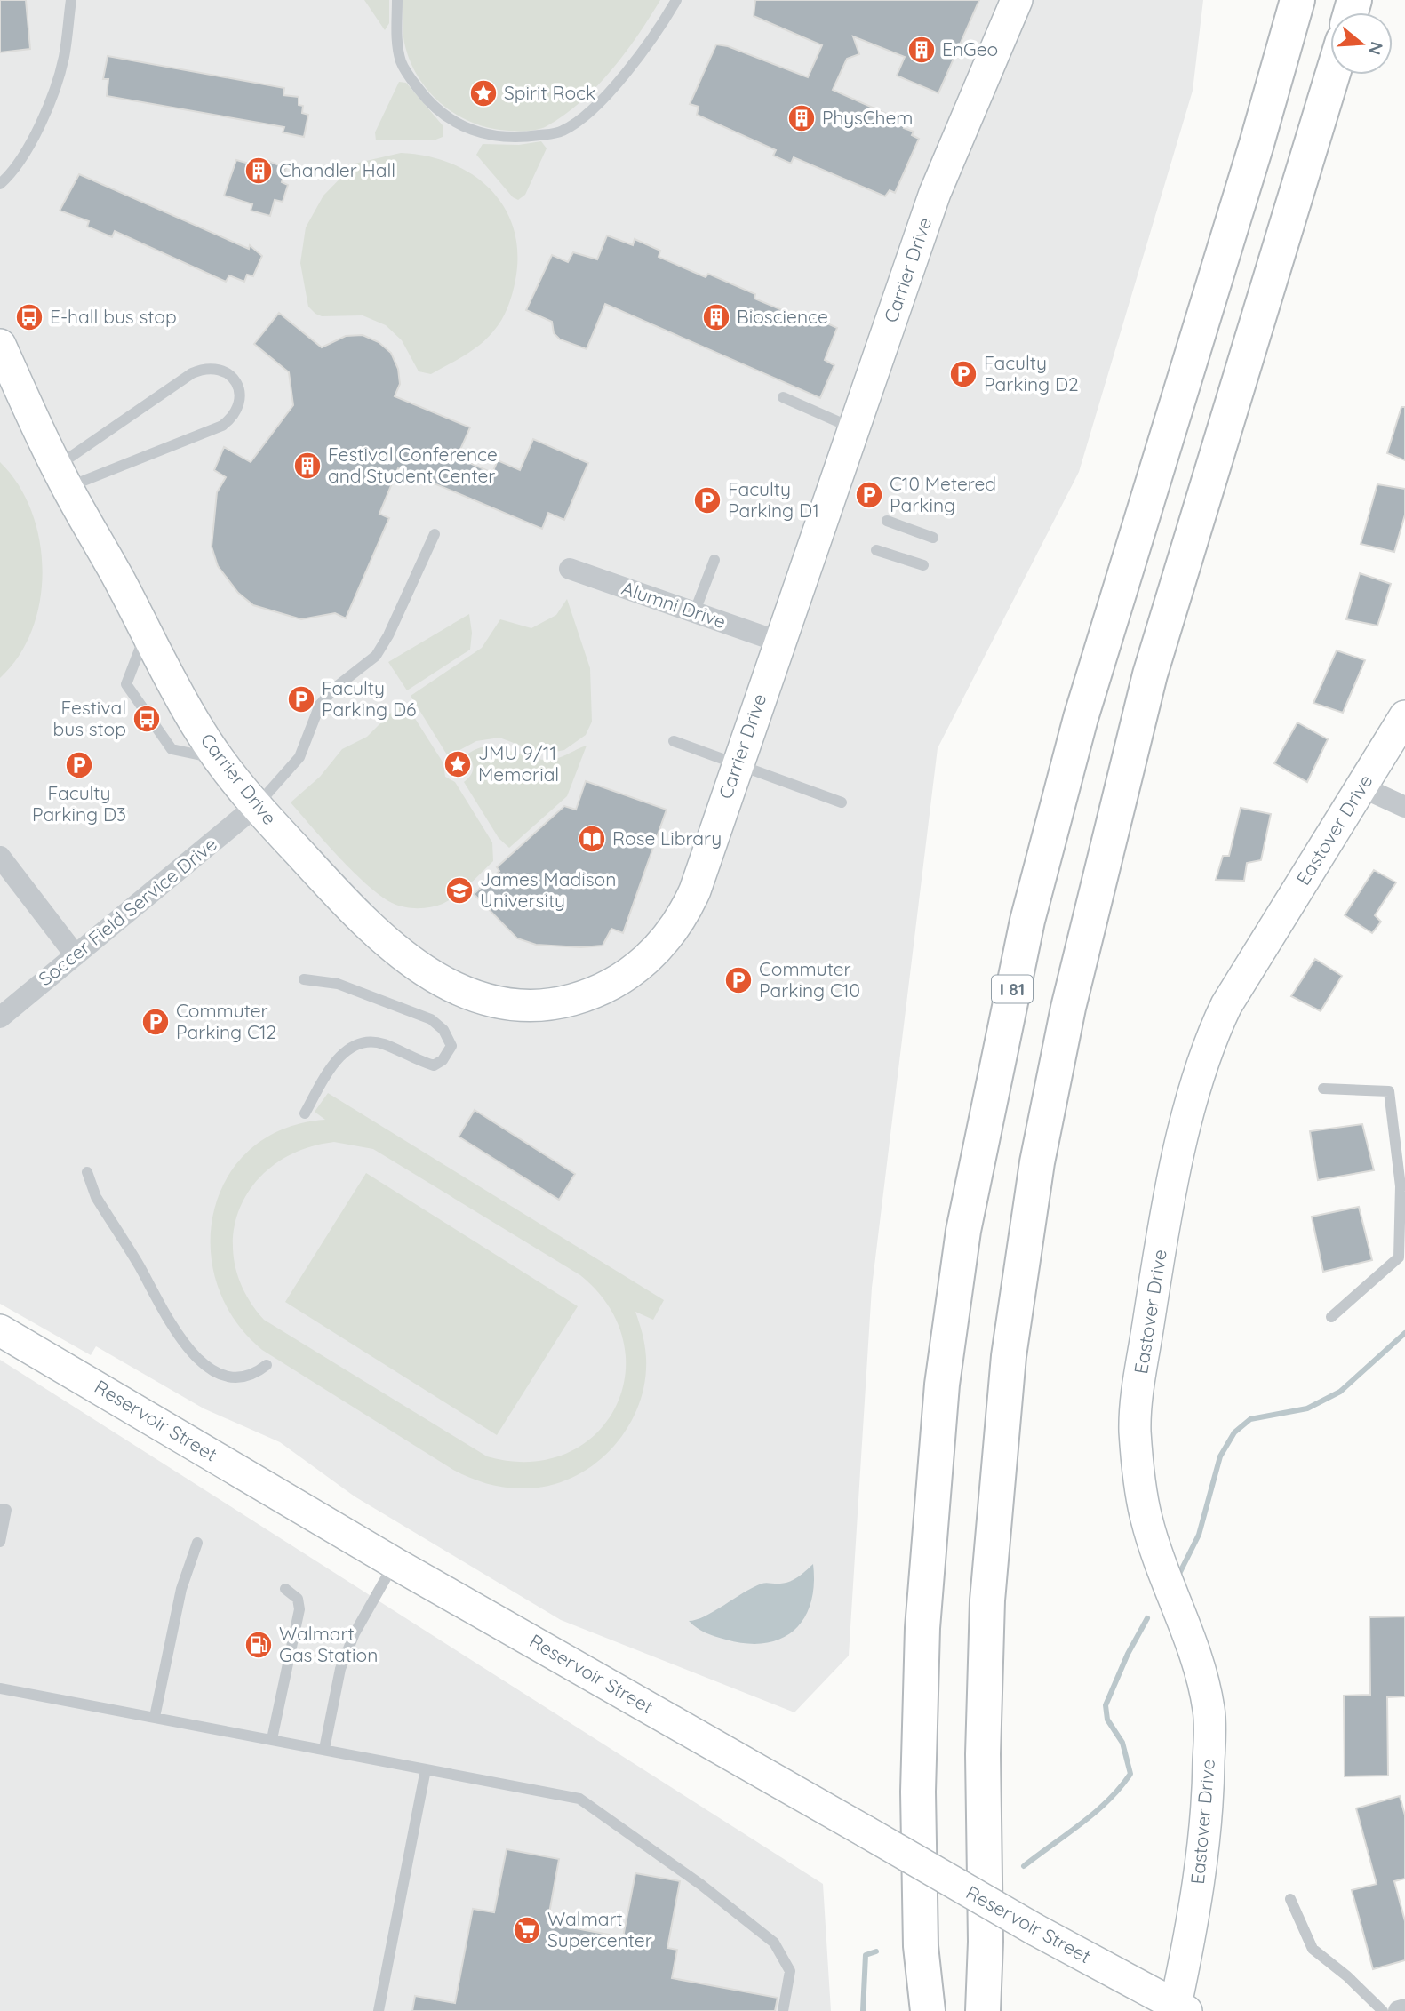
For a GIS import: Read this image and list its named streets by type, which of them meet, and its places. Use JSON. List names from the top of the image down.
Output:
{
  "streets": {
    "highway": ["I 81"],
    "street": [
      "Carrier Drive",
      "Alumni Drive",
      "Eastover Drive",
      "Soccer Field Service Drive",
      "Reservoir Street"
    ]
  },
  "crossings": [
    ["Carrier Drive", "Alumni Drive"],
    ["Carrier Drive", "Soccer Field Service Drive"],
    ["Eastover Drive", "Reservoir Street"]
  ],
  "places": {
    "building": [
      "EnGeo",
      "PhysChem",
      "Chandler Hall",
      "Bioscience",
      "Festival Conference and Student Center"
    ],
    "place": ["Spirit Rock", "JMU 9/11 Memorial"],
    "bus stop": ["E-hall bus stop", "Festival bus stop"],
    "parking": [
      "Faculty Parking D2",
      "C10 Metered Parking",
      "Faculty Parking D1",
      "Faculty Parking D6",
      "Faculty Parking D3",
      "Commuter Parking C10",
      "Commuter Parking C12"
    ],
    "library": ["Rose Library"],
    "school or university": ["James Madison University"],
    "fuel station": ["Walmart Gas Station"],
    "supermarket": ["Walmart Supercenter"]
  },
  "north": "right"
}
